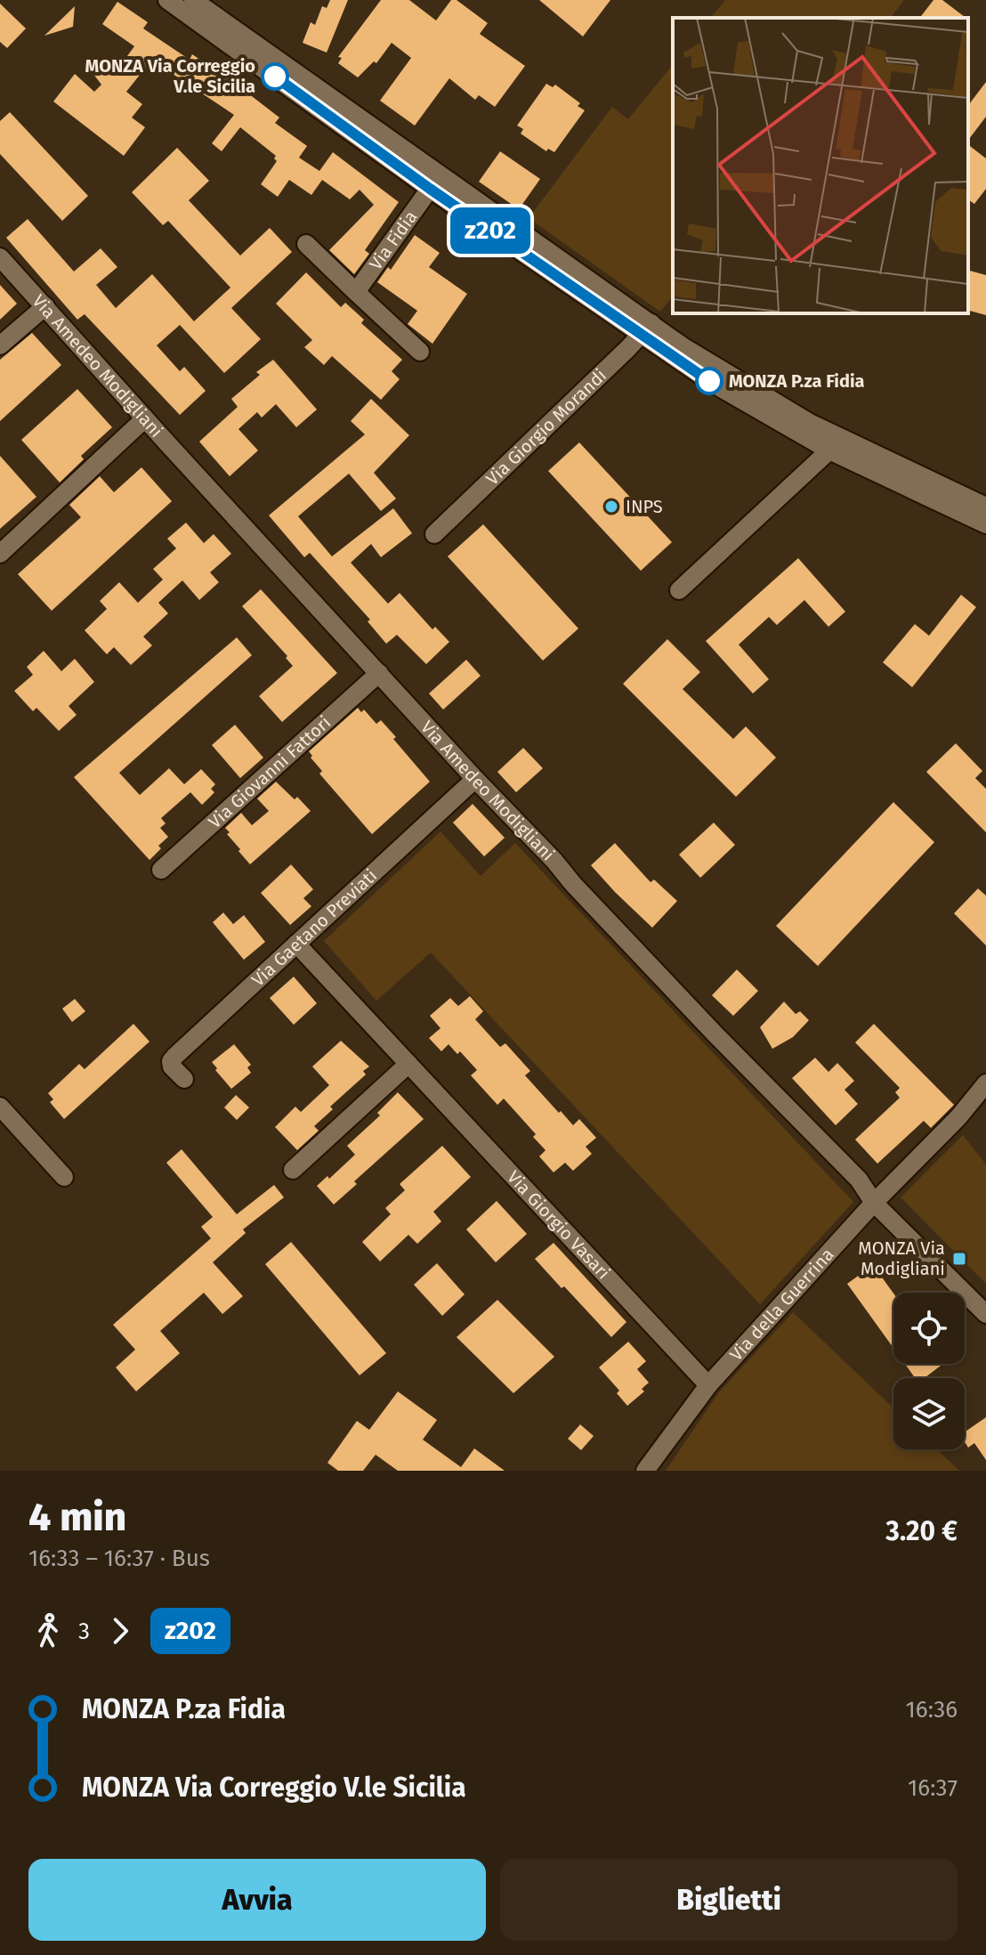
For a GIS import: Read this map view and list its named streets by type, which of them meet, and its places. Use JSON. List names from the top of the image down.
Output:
{
  "streets": {
    "street": [
      "Via Fidia",
      "Via Amedeo Modigliani",
      "Via Giorgio Morandi",
      "Via Giovanni Fattori",
      "Via Gaetano Previati",
      "Via Giorgio Vasari",
      "Via della Guerrina"
    ]
  },
  "crossings": [
    ["Via Amedeo Modigliani", "Via Giovanni Fattori"],
    ["Via Amedeo Modigliani", "Via Gaetano Previati"],
    ["Via Amedeo Modigliani", "Via della Guerrina"],
    ["Via Gaetano Previati", "Via Giorgio Vasari"],
    ["Via Giorgio Vasari", "Via della Guerrina"]
  ],
  "places": {
    "other": ["MONZA Via Correggio V.le Sicilia", "MONZA P.za Fidia", "INPS"],
    "transit": ["MONZA Via Modigliani"]
  },
  "lines": ["bus line z202"],
  "page": {
    "on_map": "z202",
    "heading": ["4 min", "16:33 – 16:37 · Bus", "3.20 €"],
    "legs": ["3", "z202"],
    "list": [
      {
        "name": "MONZA P.za Fidia",
        "value": "16:36"
      },
      {
        "name": "MONZA Via Correggio V.le Sicilia",
        "value": "16:37"
      }
    ],
    "buttons": ["Avvia", "Biglietti"]
  }
}
